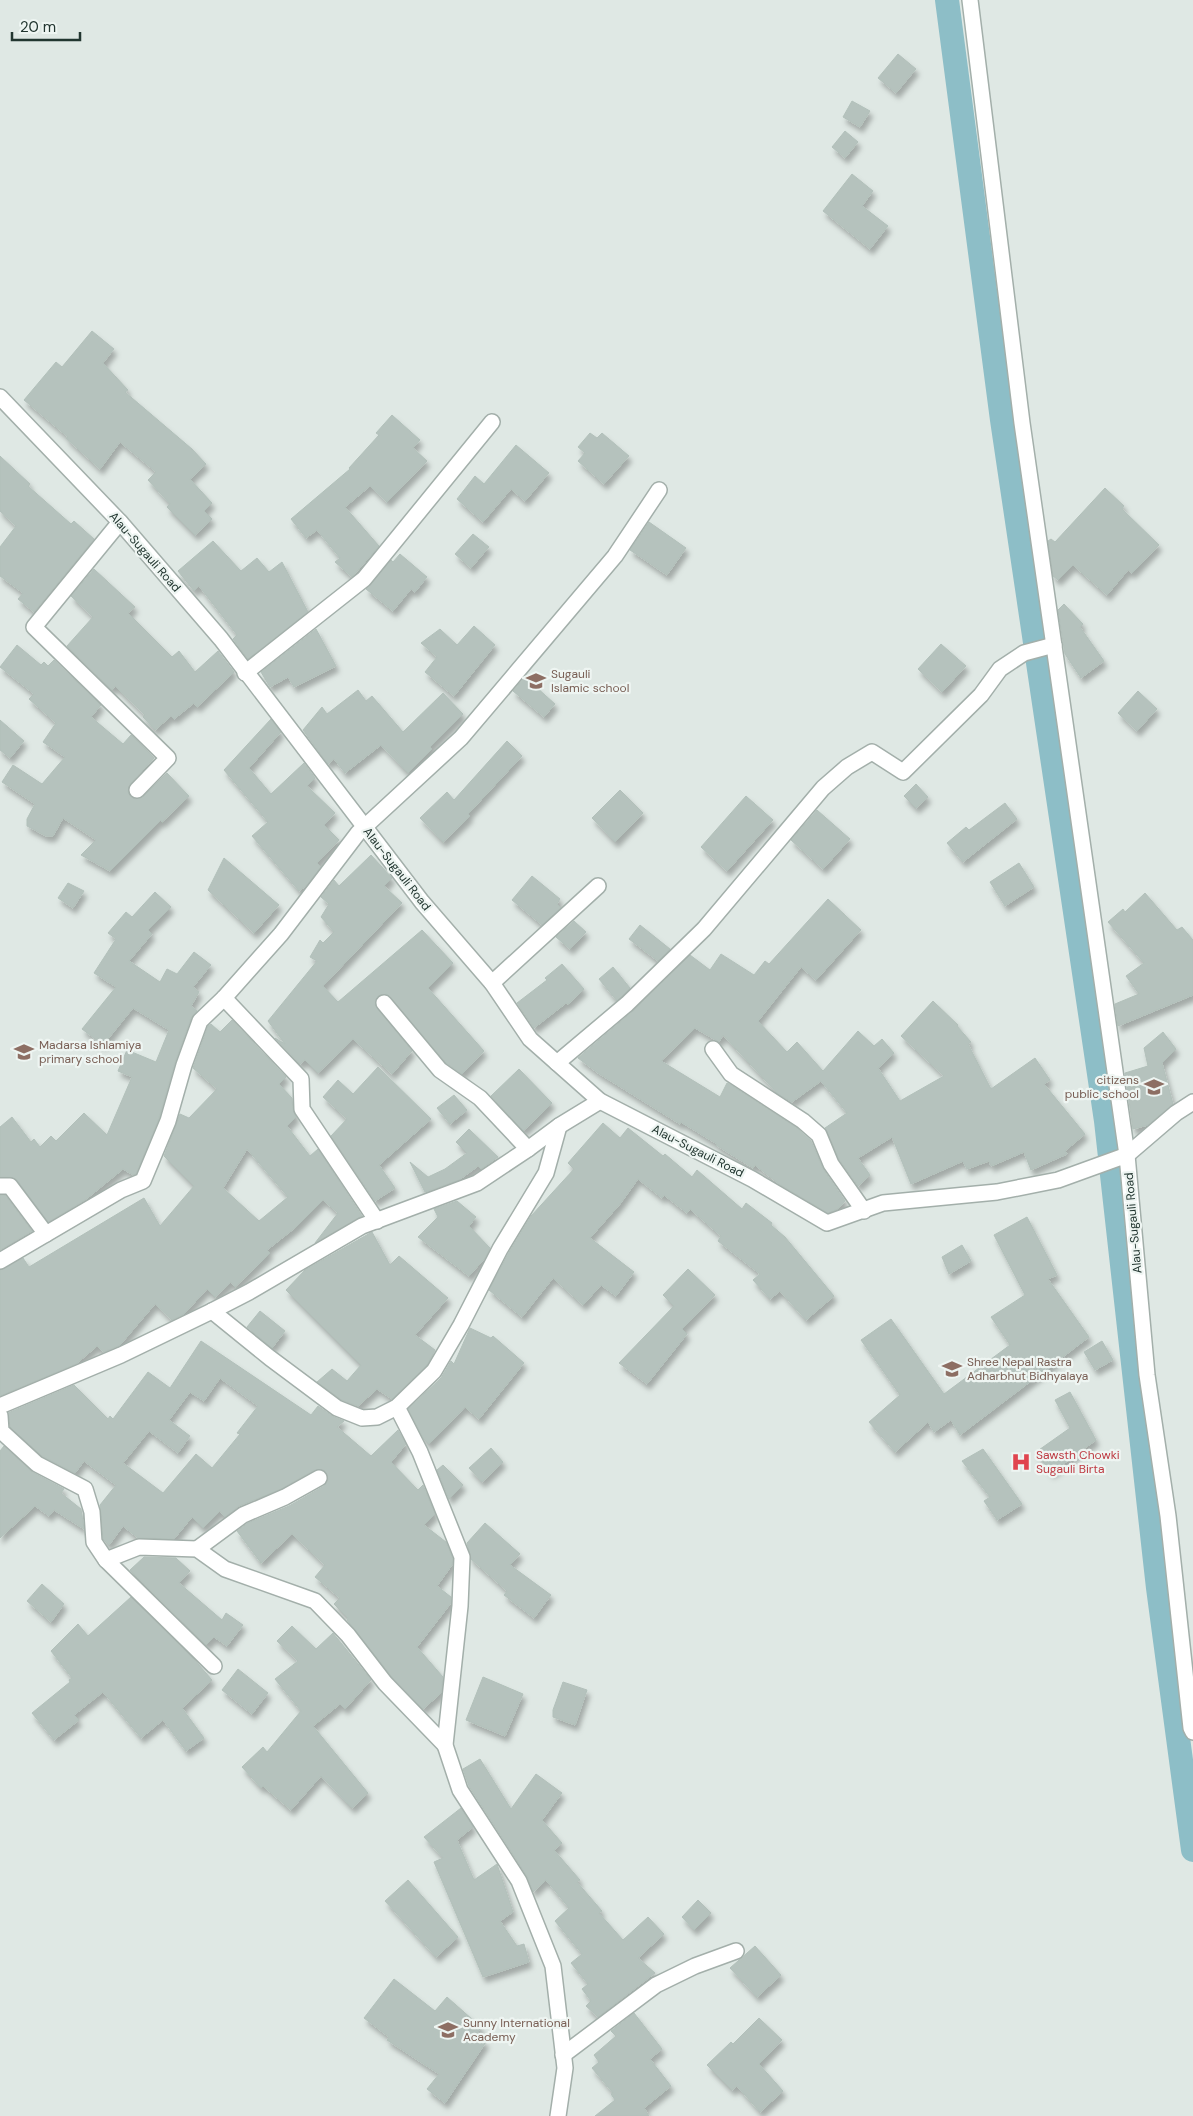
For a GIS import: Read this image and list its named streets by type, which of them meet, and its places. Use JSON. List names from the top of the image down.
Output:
{
  "streets": {
    "street": ["Alau-Sugauli Road"]
  },
  "places": {
    "school or university": [
      "Sugauli Islamic school",
      "Madarsa Ishlamiya primary school",
      "citizens public school",
      "Shree Nepal Rastra Adharbhut Bidhyalaya",
      "Sunny International Academy"
    ],
    "hospital": ["Sawsth Chowki Sugauli Birta"]
  },
  "scale_bar": "20 m"
}
